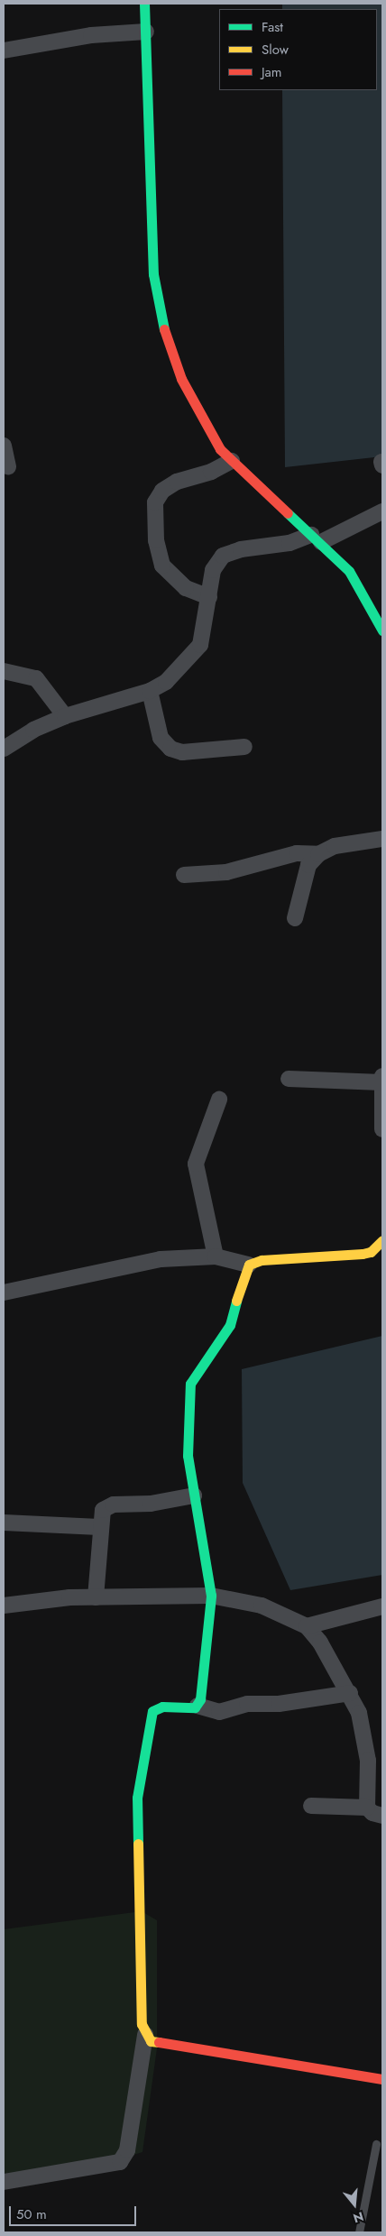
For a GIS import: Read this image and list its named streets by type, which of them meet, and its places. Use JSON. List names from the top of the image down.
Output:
{
  "legend": ["Fast", "Slow", "Jam"],
  "scale_bar": "50 m",
  "north": "bottom"
}
